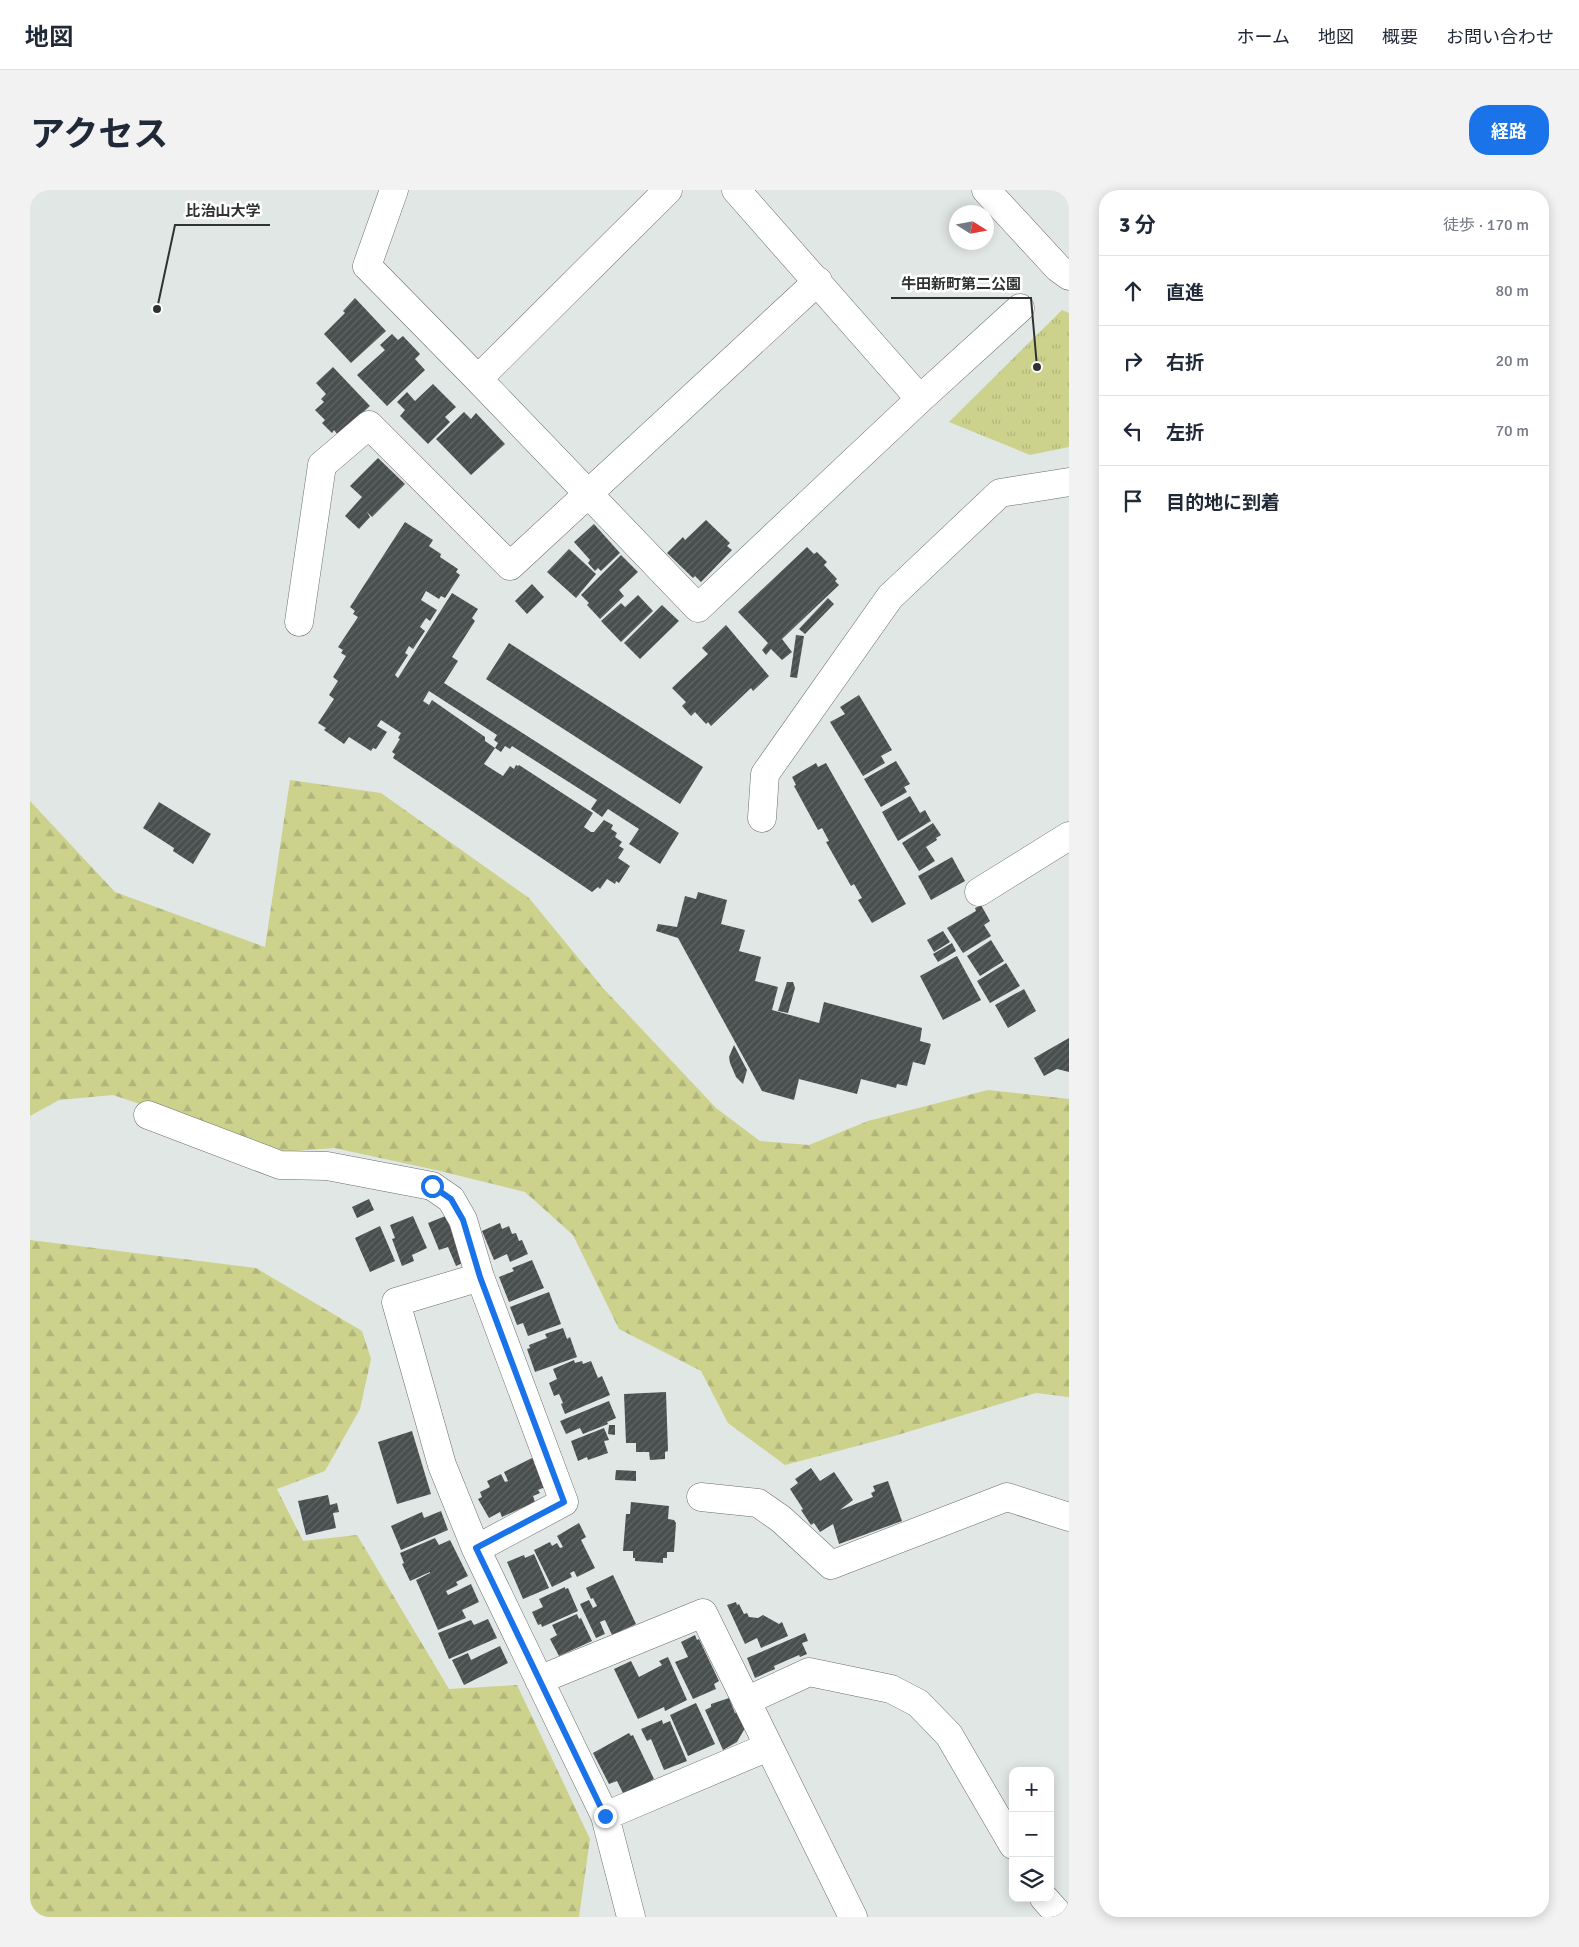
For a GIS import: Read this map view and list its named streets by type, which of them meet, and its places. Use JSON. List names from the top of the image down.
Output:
{
  "places": ["比治山大学", "牛田新町第二公園"],
  "north": "right",
  "page": {
    "header": "地図",
    "nav": [
      "ホーム",
      "地図",
      "概要",
      "お問い合わせ"
    ],
    "title": "アクセス",
    "buttons": "経路",
    "heading": ["3 分", "徒歩 · 170 m"],
    "list": [
      ["直進", "80 m"],
      ["右折", "20 m"],
      ["左折", "70 m"],
      "目的地に到着"
    ],
    "map_buttons": ["+", "−"]
  }
}
